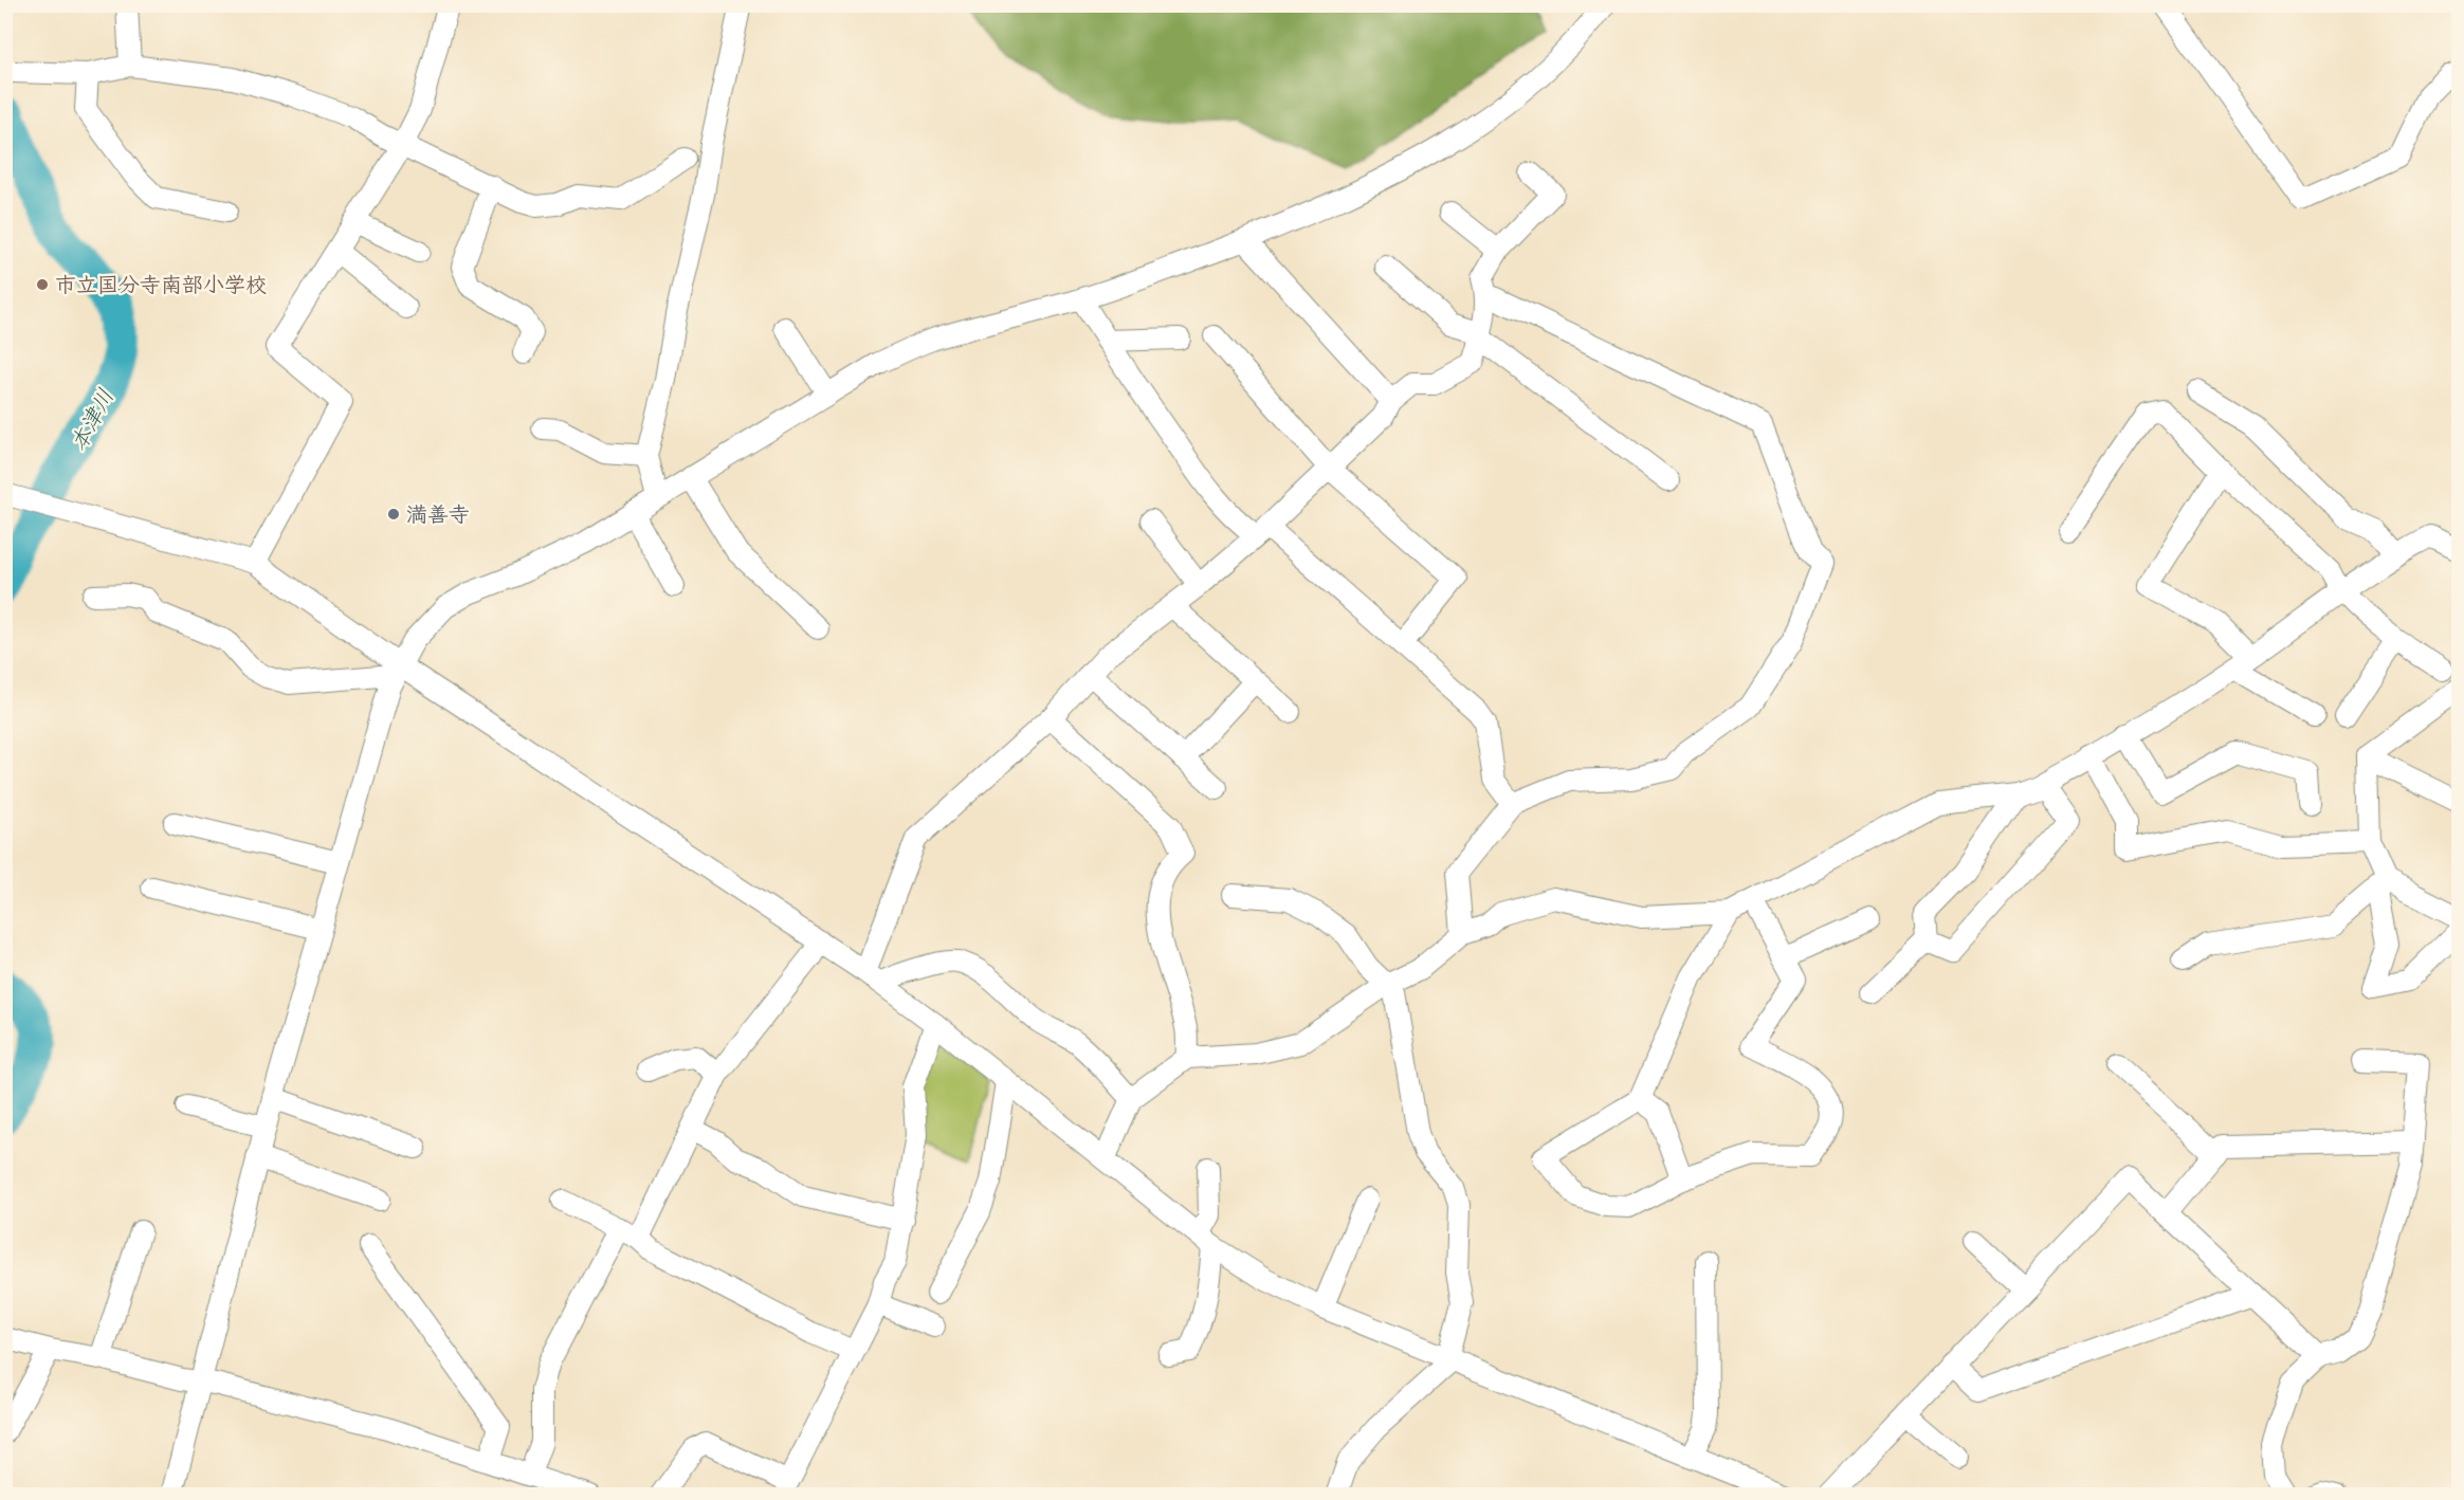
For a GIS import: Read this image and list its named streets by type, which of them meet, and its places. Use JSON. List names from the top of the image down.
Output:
{
  "water": ["本津川"],
  "places": ["市立国分寺南部小学校", "満善寺"]
}
